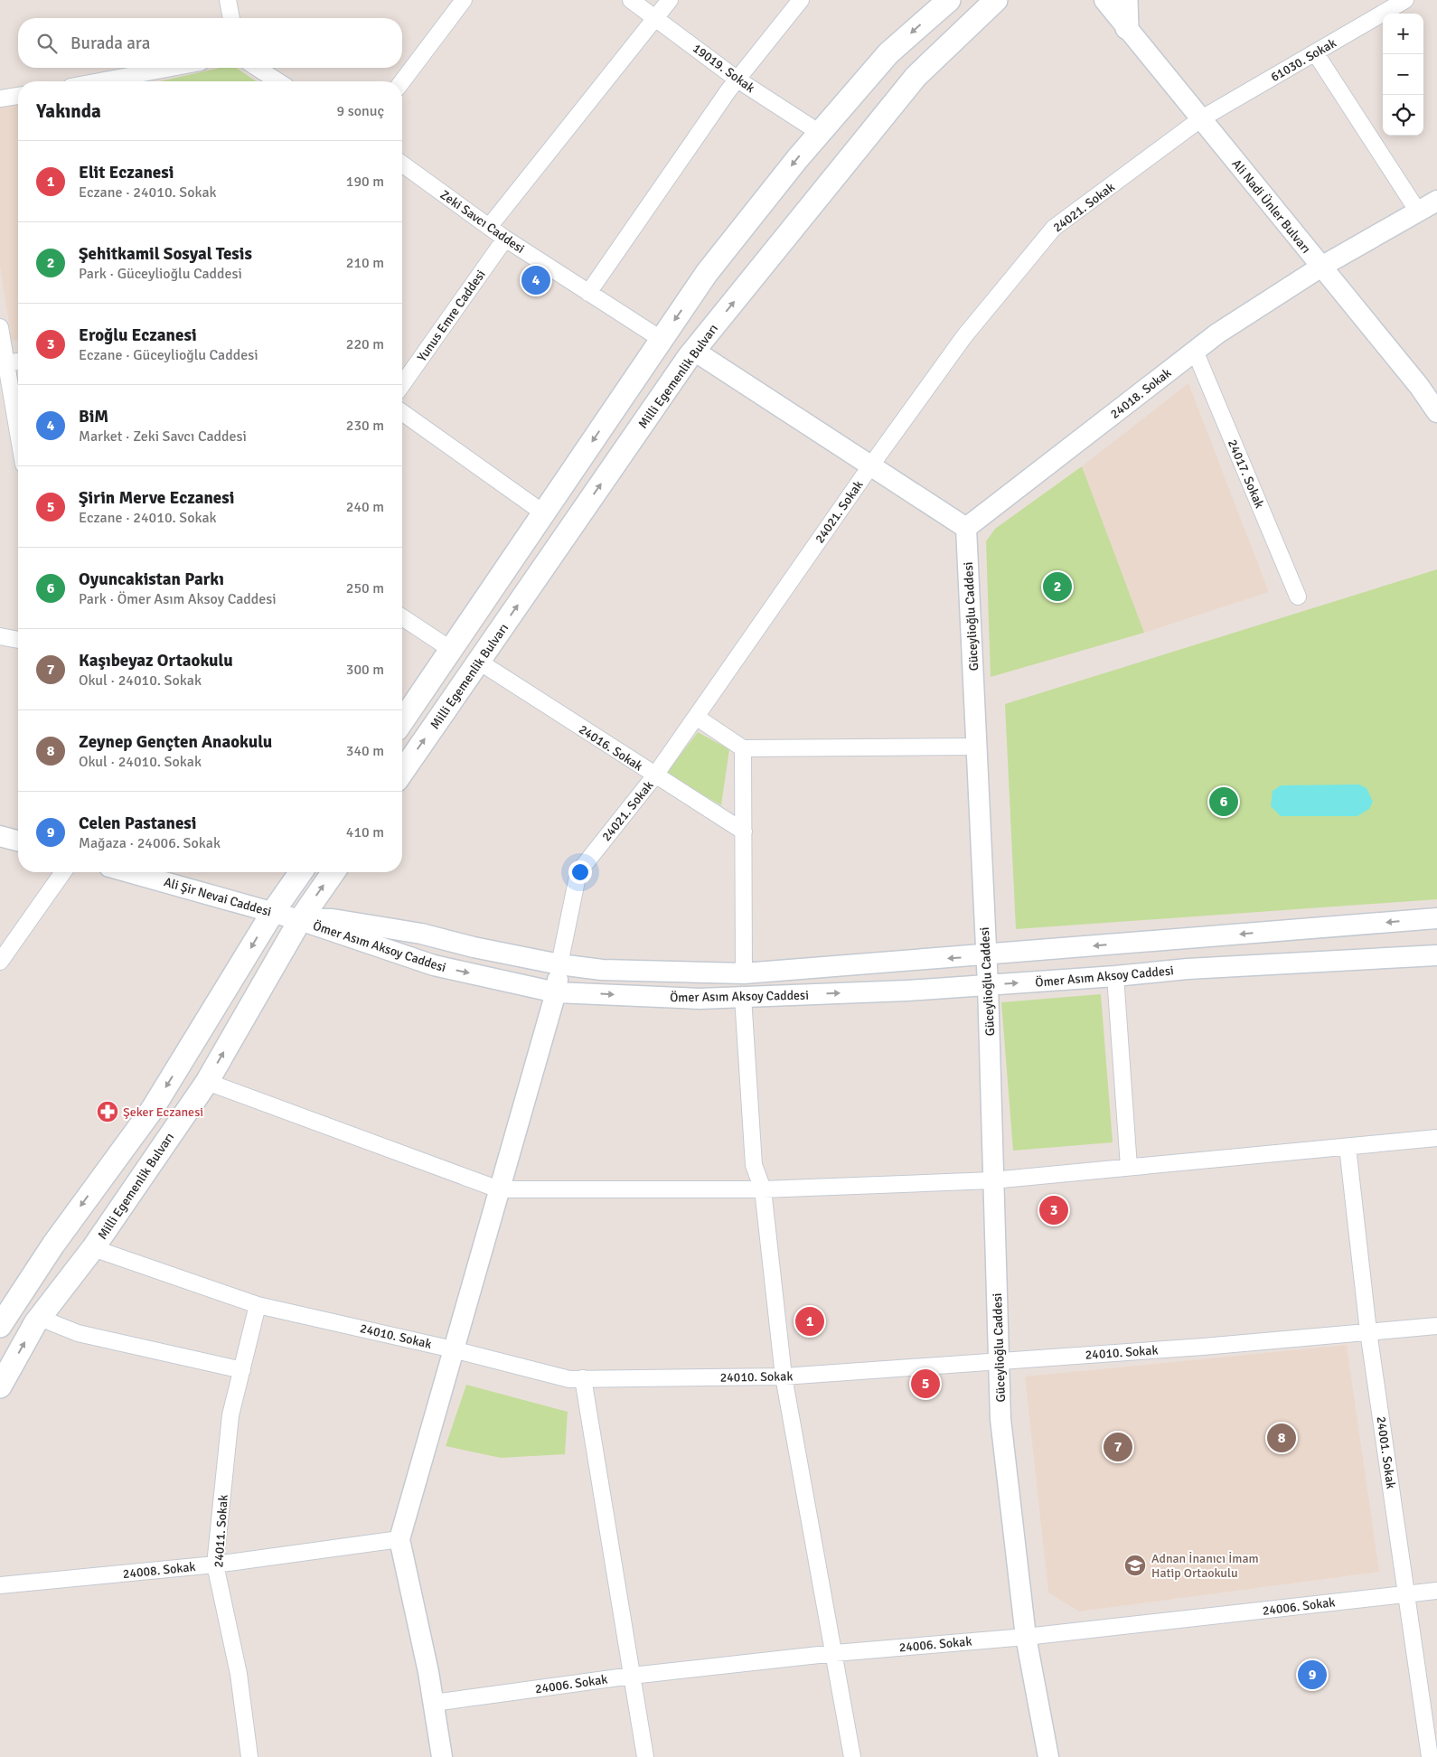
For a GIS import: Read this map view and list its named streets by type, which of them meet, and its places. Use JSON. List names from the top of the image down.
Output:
{
  "streets": {
    "main road": ["Milli Egemenlik Bulvarı"],
    "street": [
      "61030. Sokak",
      "19019. Sokak",
      "Ali Nadi Ünler Bulvarı",
      "24021. Sokak",
      "Zeki Savcı Caddesi",
      "Yunus Emre Caddesi",
      "24018. Sokak",
      "24017. Sokak",
      "Güceylioğlu Caddesi",
      "24016. Sokak",
      "Ali Şir Nevai Caddesi",
      "Ömer Asım Aksoy Caddesi",
      "24010. Sokak",
      "24001. Sokak",
      "24011. Sokak",
      "24008. Sokak",
      "24006. Sokak"
    ]
  },
  "crossings": [
    ["61030. Sokak", "Ali Nadi Ünler Bulvarı"],
    ["61030. Sokak", "24021. Sokak"],
    ["Ali Nadi Ünler Bulvarı", "24021. Sokak"],
    ["Ali Nadi Ünler Bulvarı", "24018. Sokak"],
    ["24021. Sokak", "24016. Sokak"],
    ["24021. Sokak", "Ömer Asım Aksoy Caddesi"],
    ["Zeki Savcı Caddesi", "Yunus Emre Caddesi"],
    ["Milli Egemenlik Bulvarı", "24016. Sokak"],
    ["Milli Egemenlik Bulvarı", "Ali Şir Nevai Caddesi"],
    ["Milli Egemenlik Bulvarı", "Ömer Asım Aksoy Caddesi"],
    ["Milli Egemenlik Bulvarı", "24010. Sokak"],
    ["24018. Sokak", "24017. Sokak"],
    ["24018. Sokak", "Güceylioğlu Caddesi"],
    ["Güceylioğlu Caddesi", "Ömer Asım Aksoy Caddesi"],
    ["Güceylioğlu Caddesi", "24010. Sokak"],
    ["Güceylioğlu Caddesi", "24006. Sokak"],
    ["Ali Şir Nevai Caddesi", "Ömer Asım Aksoy Caddesi"],
    ["24010. Sokak", "24001. Sokak"],
    ["24010. Sokak", "24011. Sokak"],
    ["24001. Sokak", "24006. Sokak"],
    ["24011. Sokak", "24008. Sokak"]
  ],
  "places": {
    "pharmacy": ["Şeker Eczanesi"],
    "school or university": ["Adnan İnanıcı İmam Hatip Ortaokulu"]
  },
  "page": {
    "map_buttons": ["+", "−"],
    "search": "Burada ara",
    "heading": ["Yakında", "9 sonuç"],
    "list": [
      {
        "mark": "1",
        "name": "Elit Eczanesi",
        "note": "Eczane · 24010. Sokak",
        "value": "190 m"
      },
      {
        "mark": "2",
        "name": "Şehitkamil Sosyal Tesis",
        "note": "Park · Güceylioğlu Caddesi",
        "value": "210 m"
      },
      {
        "mark": "3",
        "name": "Eroğlu Eczanesi",
        "note": "Eczane · Güceylioğlu Caddesi",
        "value": "220 m"
      },
      {
        "mark": "4",
        "name": "BiM",
        "note": "Market · Zeki Savcı Caddesi",
        "value": "230 m"
      },
      {
        "mark": "5",
        "name": "Şirin Merve Eczanesi",
        "note": "Eczane · 24010. Sokak",
        "value": "240 m"
      },
      {
        "mark": "6",
        "name": "Oyuncakistan Parkı",
        "note": "Park · Ömer Asım Aksoy Caddesi",
        "value": "250 m"
      },
      {
        "mark": "7",
        "name": "Kaşıbeyaz Ortaokulu",
        "note": "Okul · 24010. Sokak",
        "value": "300 m"
      },
      {
        "mark": "8",
        "name": "Zeynep Gençten Anaokulu",
        "note": "Okul · 24010. Sokak",
        "value": "340 m"
      },
      {
        "mark": "9",
        "name": "Celen Pastanesi",
        "note": "Mağaza · 24006. Sokak",
        "value": "410 m"
      }
    ],
    "pins": [
      "4",
      "2",
      "6",
      "3",
      "1",
      "5",
      "8",
      "7",
      "9"
    ]
  }
}
